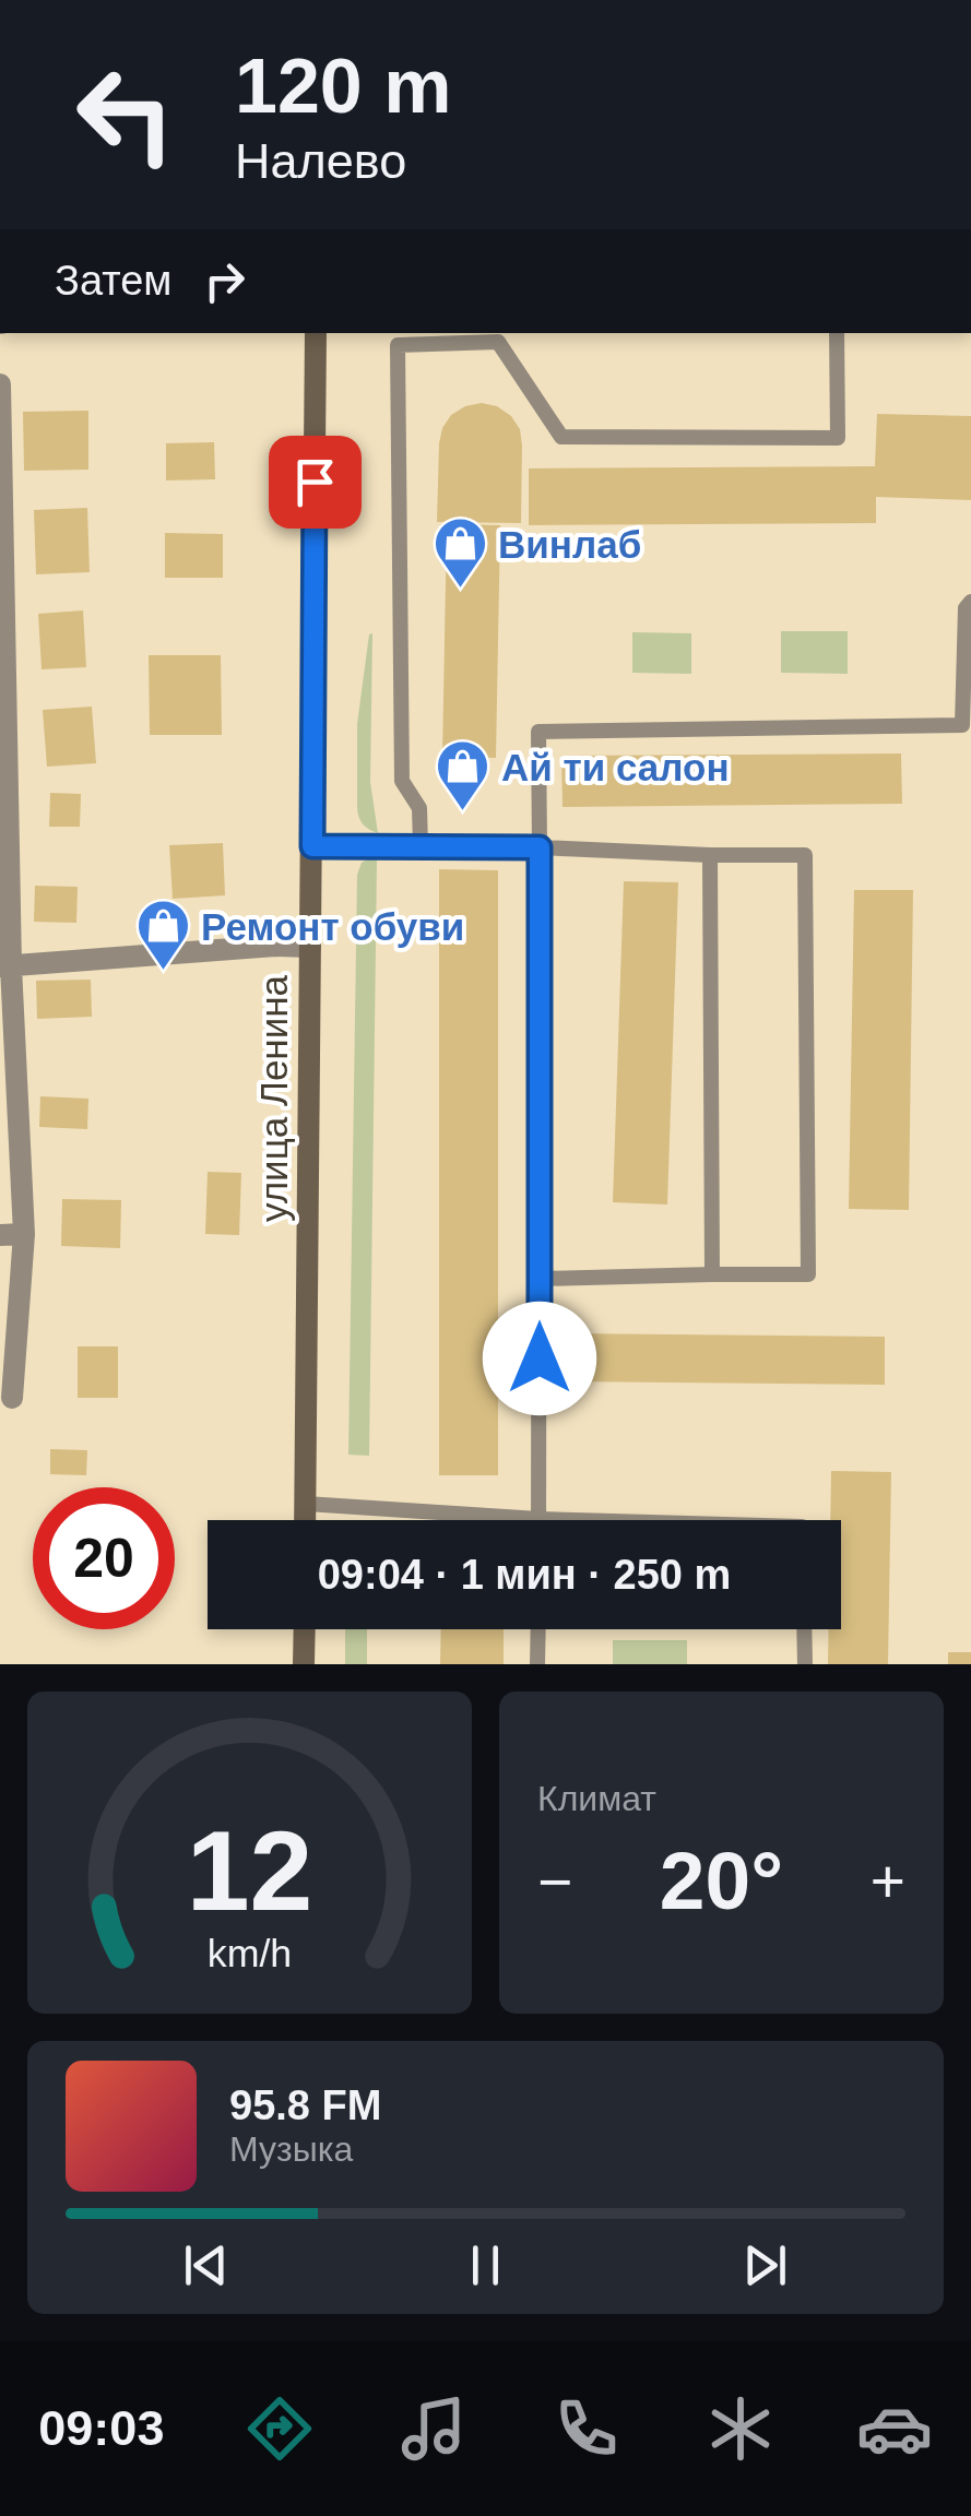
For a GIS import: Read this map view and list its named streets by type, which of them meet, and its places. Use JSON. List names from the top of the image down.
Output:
{
  "streets": {
    "main road": ["улица Ленина"]
  },
  "places": {
    "shop": ["Винлаб", "Ай ти салон", "Ремонт обуви"]
  },
  "page": {
    "turn": ["120 m", "Налево"],
    "then": "Затем",
    "limit": "20",
    "trip": "09:04 · 1 мин · 250 m",
    "tile": "Климат",
    "heat": ["−", "20°", "+"],
    "song": ["95.8 FM", "Музыка"],
    "tabs": "09:03",
    "gauge": ["12", "km/h"]
  }
}
